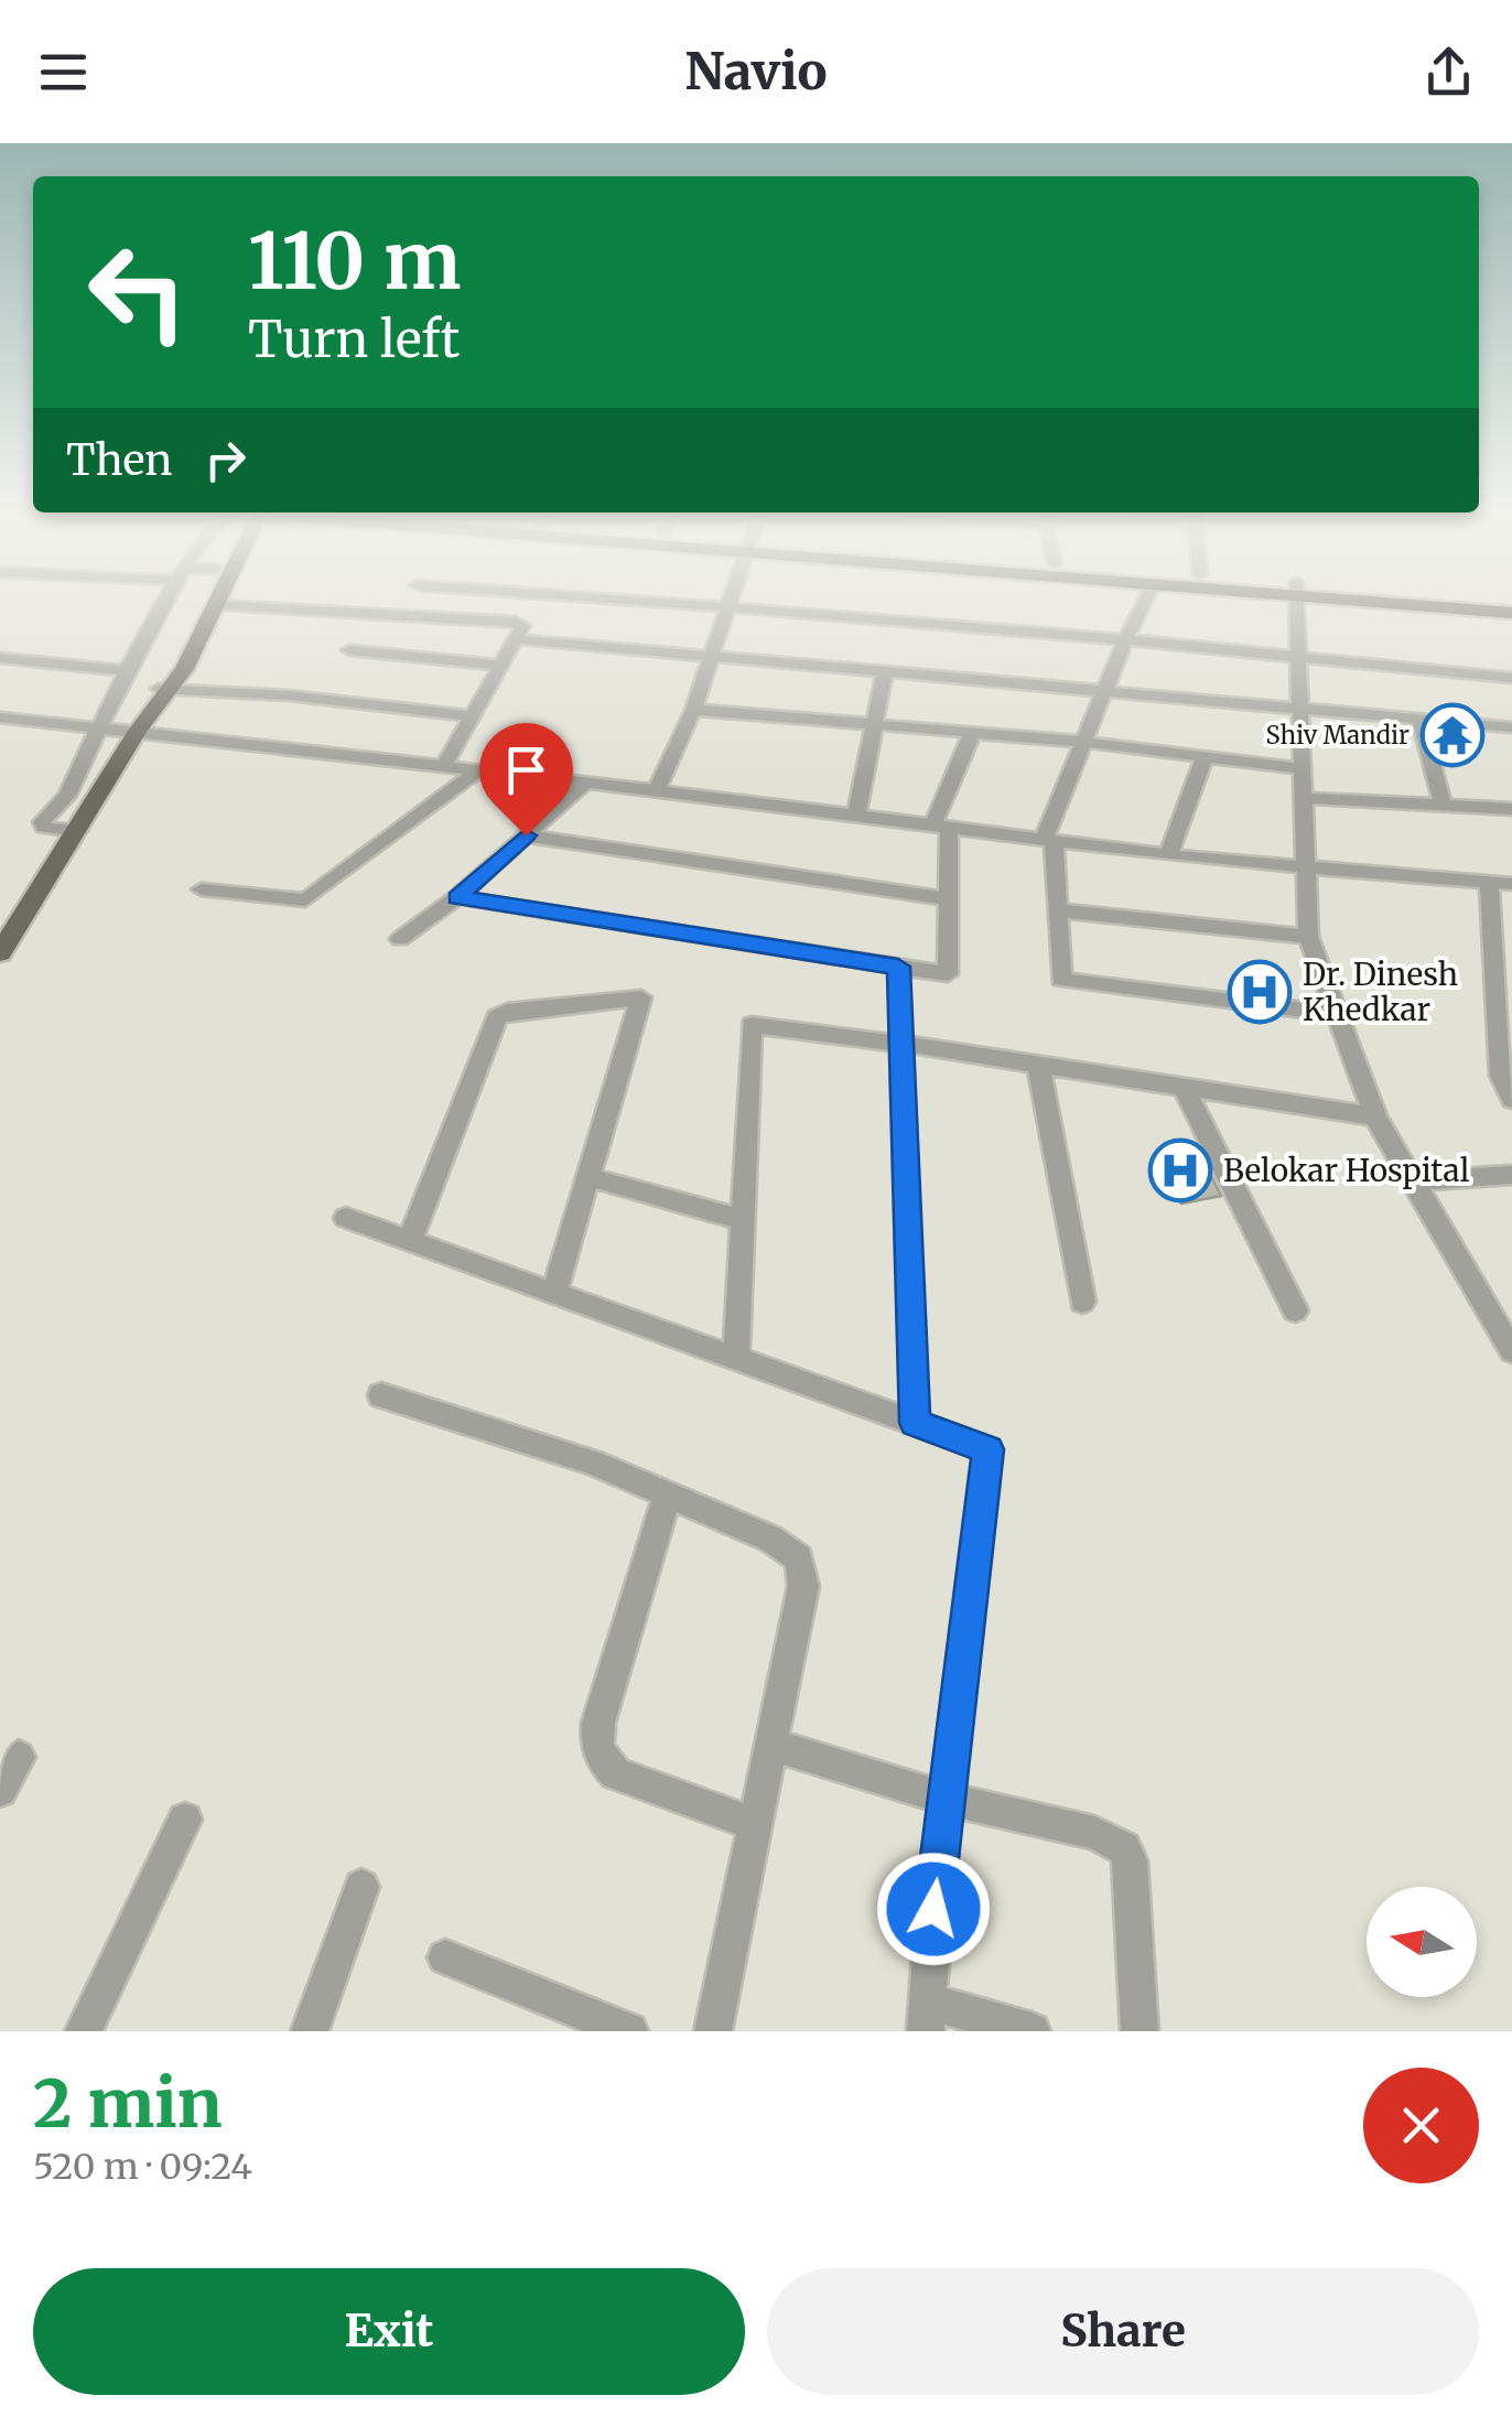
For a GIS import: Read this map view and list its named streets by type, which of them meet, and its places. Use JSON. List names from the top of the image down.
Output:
{
  "places": {
    "temple": ["Shiv Mandir"],
    "hospital": ["Dr. Dinesh Khedkar", "Belokar Hospital"]
  },
  "north": "left",
  "page": {
    "header": "Navio",
    "turn": ["110 m", "Turn left"],
    "then": "Then",
    "heading": ["2 min", "520 m · 09:24"],
    "buttons": ["Exit", "Share"]
  }
}
